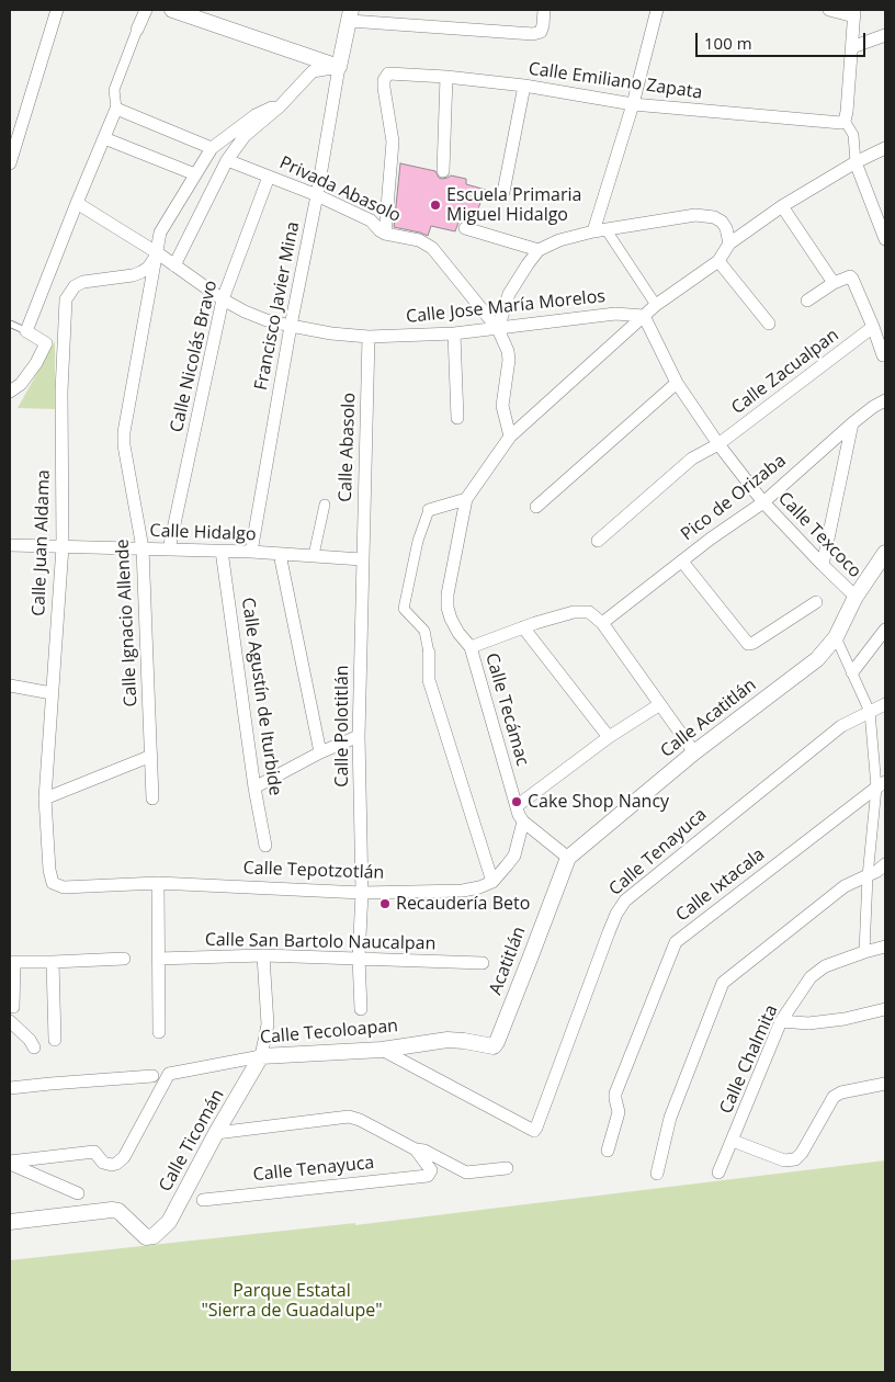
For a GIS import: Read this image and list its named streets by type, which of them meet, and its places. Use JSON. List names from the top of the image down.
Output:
{
  "streets": {
    "street": [
      "Calle Emiliano Zapata",
      "Privada Abasolo",
      "Francisco Javier Mina",
      "Calle Jose María Morelos",
      "Calle Nicolás Bravo",
      "Calle Zacualpan",
      "Calle Abasolo",
      "Pico de Orizaba",
      "Calle Hidalgo",
      "Calle Texcoco",
      "Calle Juan Aldama",
      "Calle Ignacio Allende",
      "Calle Agustín de Iturbide",
      "Calle Tecámac",
      "Calle Acatitlán",
      "Calle Polotitlán",
      "Calle Tenayuca",
      "Calle Tepotzotlán",
      "Calle Ixtacala",
      "Calle San Bartolo Naucalpan",
      "Acatitlán",
      "Calle Tecoloapan",
      "Calle Chalmita",
      "Calle Ticomán"
    ]
  },
  "crossings": [
    ["Calle Emiliano Zapata", "Privada Abasolo"],
    ["Privada Abasolo", "Francisco Javier Mina"],
    ["Privada Abasolo", "Calle Jose María Morelos"],
    ["Privada Abasolo", "Calle Nicolás Bravo"],
    ["Francisco Javier Mina", "Calle Jose María Morelos"],
    ["Francisco Javier Mina", "Calle Hidalgo"],
    ["Calle Jose María Morelos", "Calle Nicolás Bravo"],
    ["Calle Jose María Morelos", "Calle Abasolo"],
    ["Calle Jose María Morelos", "Calle Texcoco"],
    ["Calle Jose María Morelos", "Calle Juan Aldama"],
    ["Calle Jose María Morelos", "Calle Ignacio Allende"],
    ["Calle Nicolás Bravo", "Calle Hidalgo"],
    ["Calle Zacualpan", "Calle Texcoco"],
    ["Calle Abasolo", "Calle Hidalgo"],
    ["Calle Abasolo", "Calle Polotitlán"],
    ["Pico de Orizaba", "Calle Texcoco"],
    ["Pico de Orizaba", "Calle Tecámac"],
    ["Calle Hidalgo", "Calle Juan Aldama"],
    ["Calle Hidalgo", "Calle Ignacio Allende"],
    ["Calle Hidalgo", "Calle Agustín de Iturbide"],
    ["Calle Hidalgo", "Calle Polotitlán"],
    ["Calle Texcoco", "Calle Acatitlán"],
    ["Calle Juan Aldama", "Calle Ignacio Allende"],
    ["Calle Juan Aldama", "Calle Tepotzotlán"],
    ["Calle Acatitlán", "Acatitlán"],
    ["Calle Polotitlán", "Calle Tepotzotlán"],
    ["Calle Polotitlán", "Calle San Bartolo Naucalpan"],
    ["Calle Tenayuca", "Calle Tecoloapan"],
    ["Acatitlán", "Calle Tecoloapan"],
    ["Calle Tecoloapan", "Calle Ticomán"]
  ],
  "parks": ["Parque Estatal \"Sierra de Guadalupe\""],
  "places": ["Escuela Primaria Miguel Hidalgo", "Cake Shop Nancy", "Recaudería Beto"],
  "scale_bar": "100 m"
}
